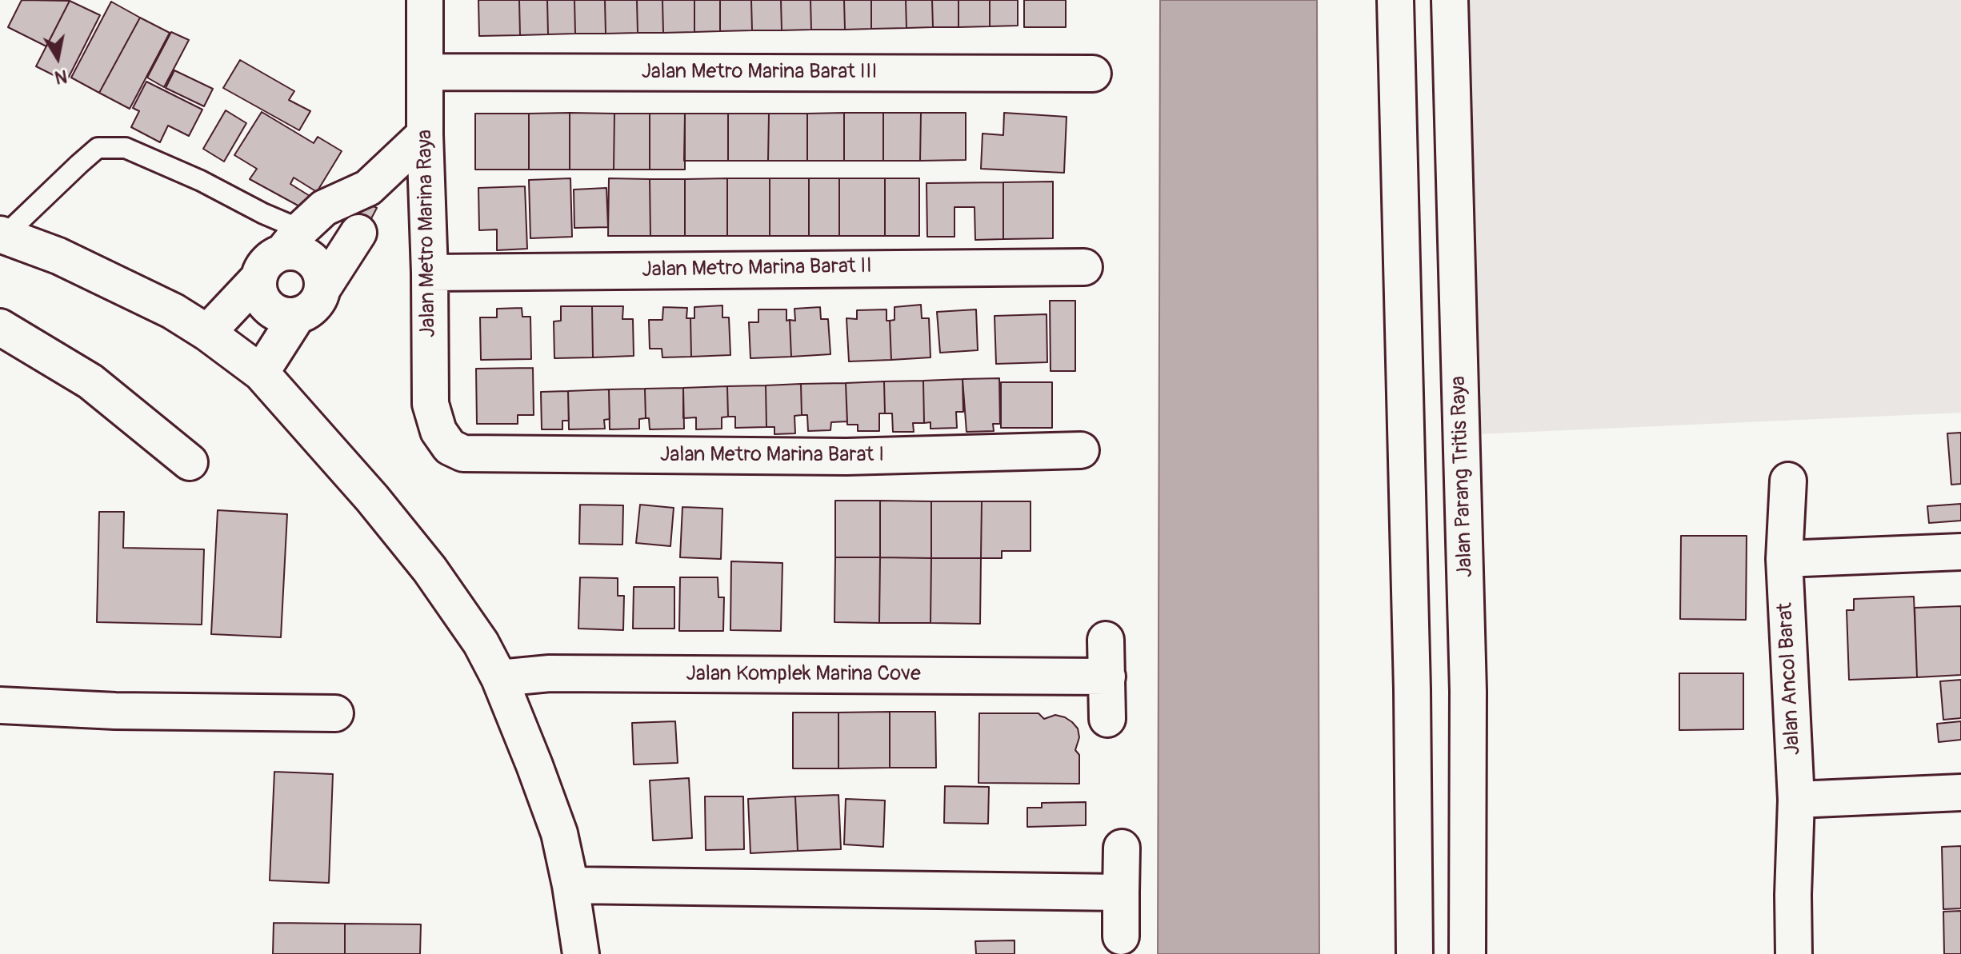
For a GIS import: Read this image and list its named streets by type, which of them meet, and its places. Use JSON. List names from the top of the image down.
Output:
{
  "streets": {
    "street": [
      "Jalan Metro Marina Barat III",
      "Jalan Metro Marina Raya",
      "Jalan Metro Marina Barat II",
      "Jalan Metro Marina Barat I",
      "Jalan Parang Tritis Raya",
      "Jalan Komplek Marina Cove",
      "Jalan Ancol Barat"
    ]
  },
  "crossings": [
    ["Jalan Metro Marina Barat III", "Jalan Metro Marina Raya"],
    ["Jalan Metro Marina Raya", "Jalan Metro Marina Barat II"],
    ["Jalan Metro Marina Raya", "Jalan Metro Marina Barat I"]
  ],
  "north": "bottom"
}
